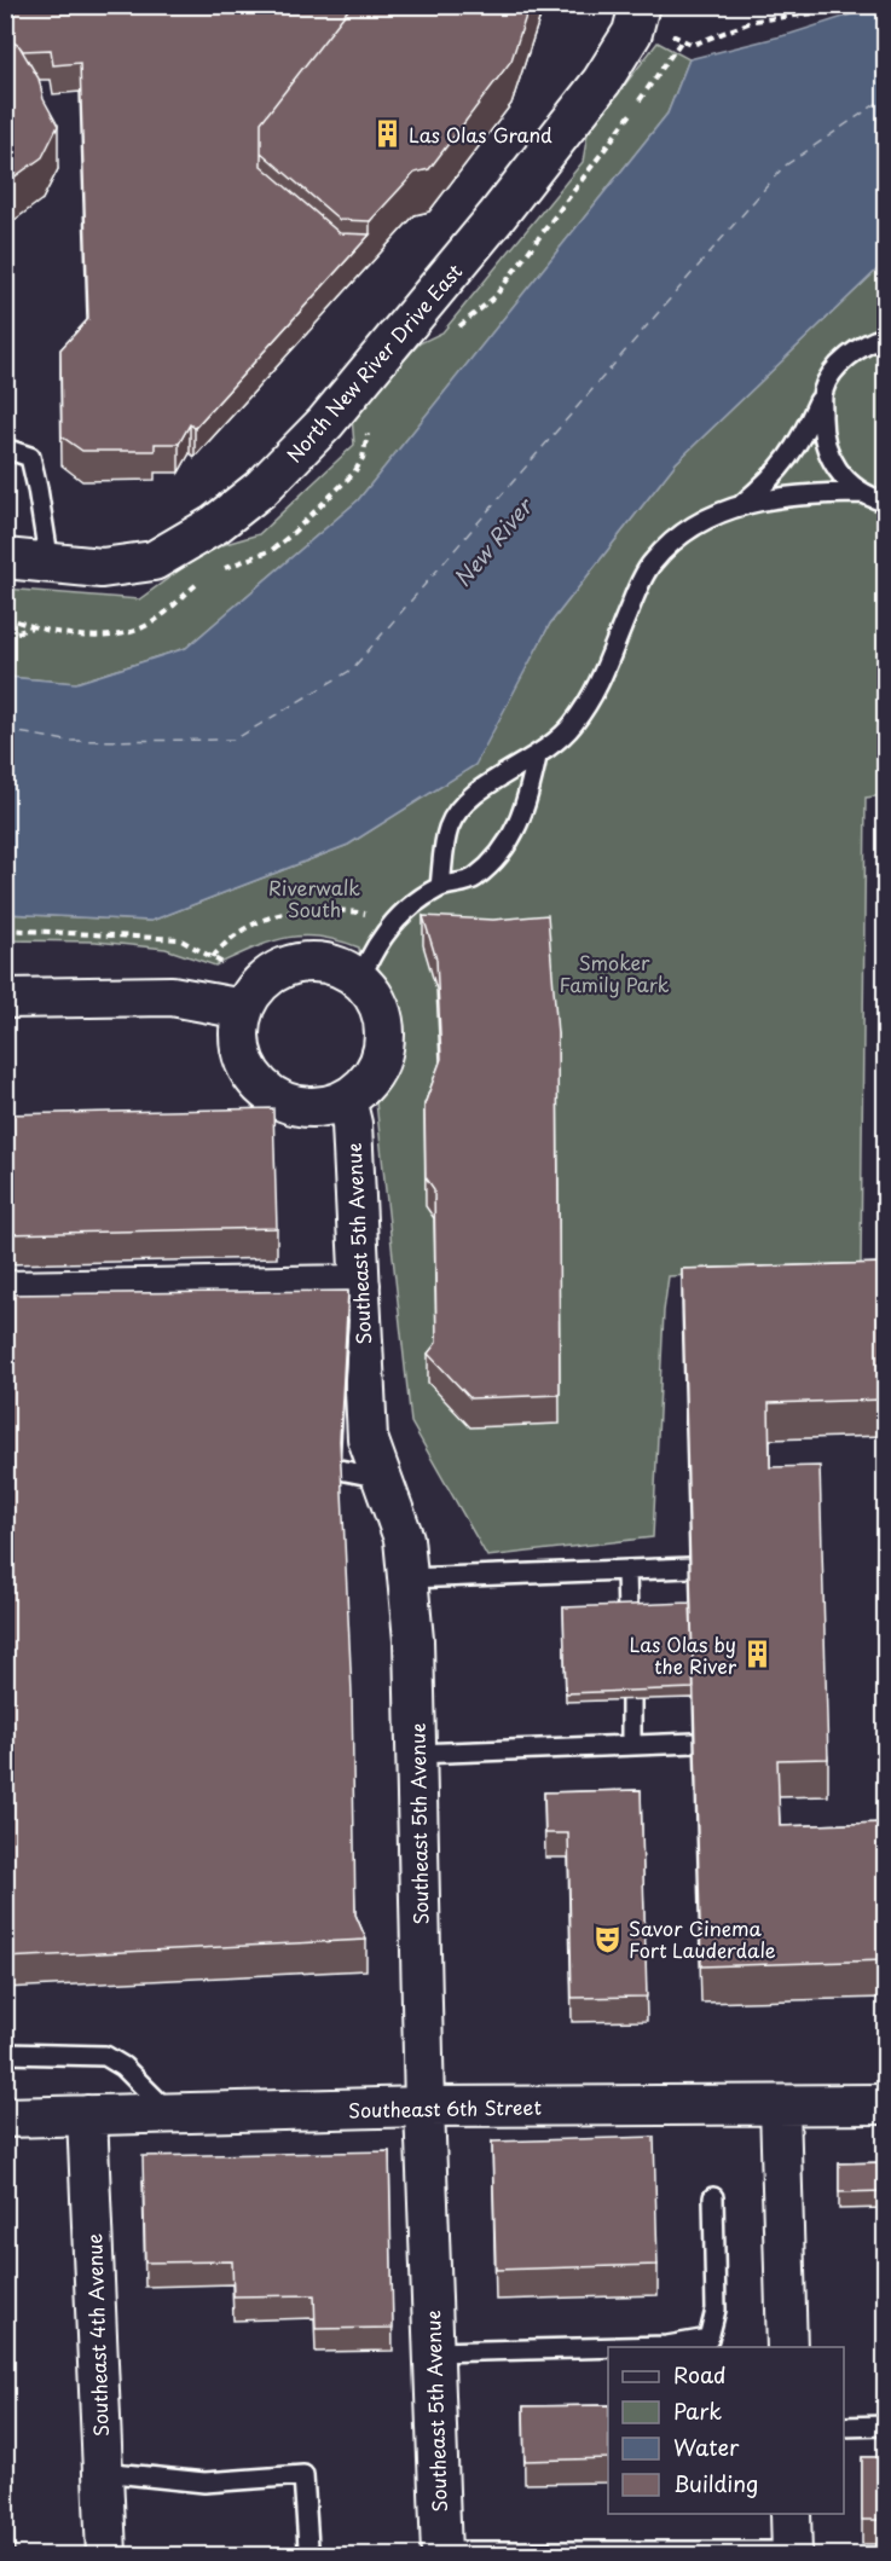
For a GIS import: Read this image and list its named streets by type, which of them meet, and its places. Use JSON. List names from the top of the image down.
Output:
{
  "streets": {
    "street": [
      "North New River Drive East",
      "Southeast 5th Avenue",
      "Southeast 6th Street",
      "Southeast 4th Avenue"
    ]
  },
  "crossings": [
    ["Southeast 5th Avenue", "Southeast 6th Street"],
    ["Southeast 6th Street", "Southeast 4th Avenue"]
  ],
  "water": ["New River"],
  "parks": ["Riverwalk South", "Smoker Family Park"],
  "places": {
    "building": ["Las Olas Grand", "Las Olas by the River"],
    "theatre": ["Savor Cinema Fort Lauderdale"]
  },
  "legend": [
    "Road",
    "Park",
    "Water",
    "Building"
  ]
}
